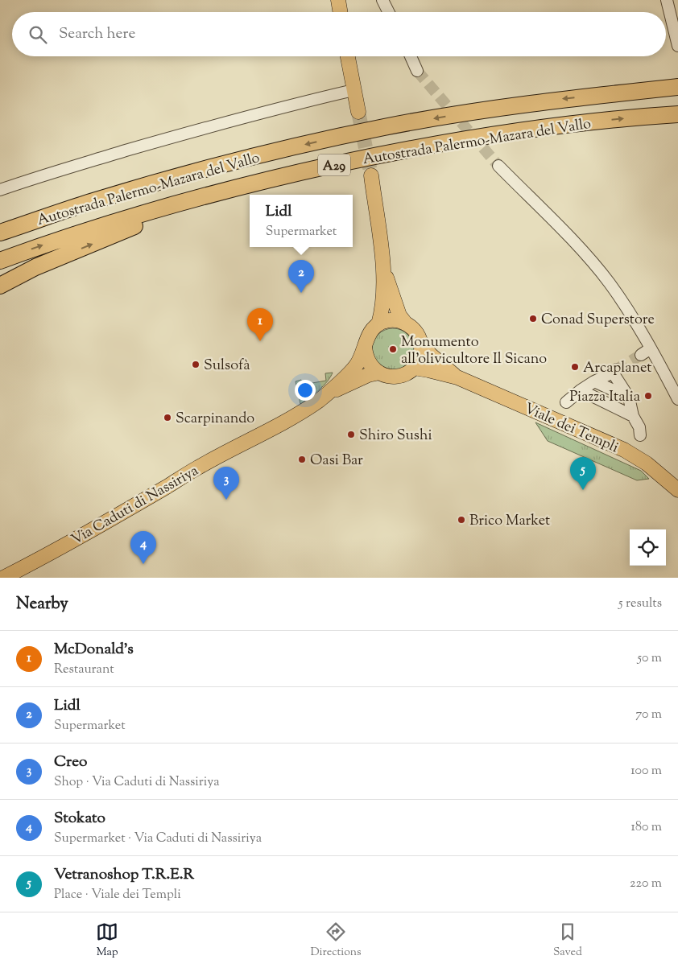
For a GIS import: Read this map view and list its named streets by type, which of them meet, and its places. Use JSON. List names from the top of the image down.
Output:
{
  "streets": {
    "highway": ["Autostrada Palermo-Mazara del Vallo", "A29"],
    "main road": ["Viale dei Templi", "Via Caduti di Nassiriya"]
  },
  "places": [
    "Conad Superstore",
    "Monumento all'olivicultore Il Sicano",
    "Sulsofà",
    "Arcaplanet",
    "Piazza Italia",
    "Scarpinando",
    "Shiro Sushi",
    "Oasi Bar",
    "Brico Market"
  ],
  "page": {
    "search": "Search here",
    "popup": ["Lidl", "Supermarket"],
    "pins": [
      "2",
      "1",
      "5",
      "3",
      "4"
    ],
    "heading": ["Nearby", "5 results"],
    "list": [
      {
        "mark": "1",
        "name": "McDonald's",
        "note": "Restaurant",
        "value": "50 m"
      },
      {
        "mark": "2",
        "name": "Lidl",
        "note": "Supermarket",
        "value": "70 m"
      },
      {
        "mark": "3",
        "name": "Creo",
        "note": "Shop · Via Caduti di Nassiriya",
        "value": "100 m"
      },
      {
        "mark": "4",
        "name": "Stokato",
        "note": "Supermarket · Via Caduti di Nassiriya",
        "value": "180 m"
      },
      {
        "mark": "5",
        "name": "Vetranoshop T.R.E.R",
        "note": "Place · Viale dei Templi",
        "value": "220 m"
      }
    ],
    "nav": ["Map", "Directions", "Saved"]
  }
}
